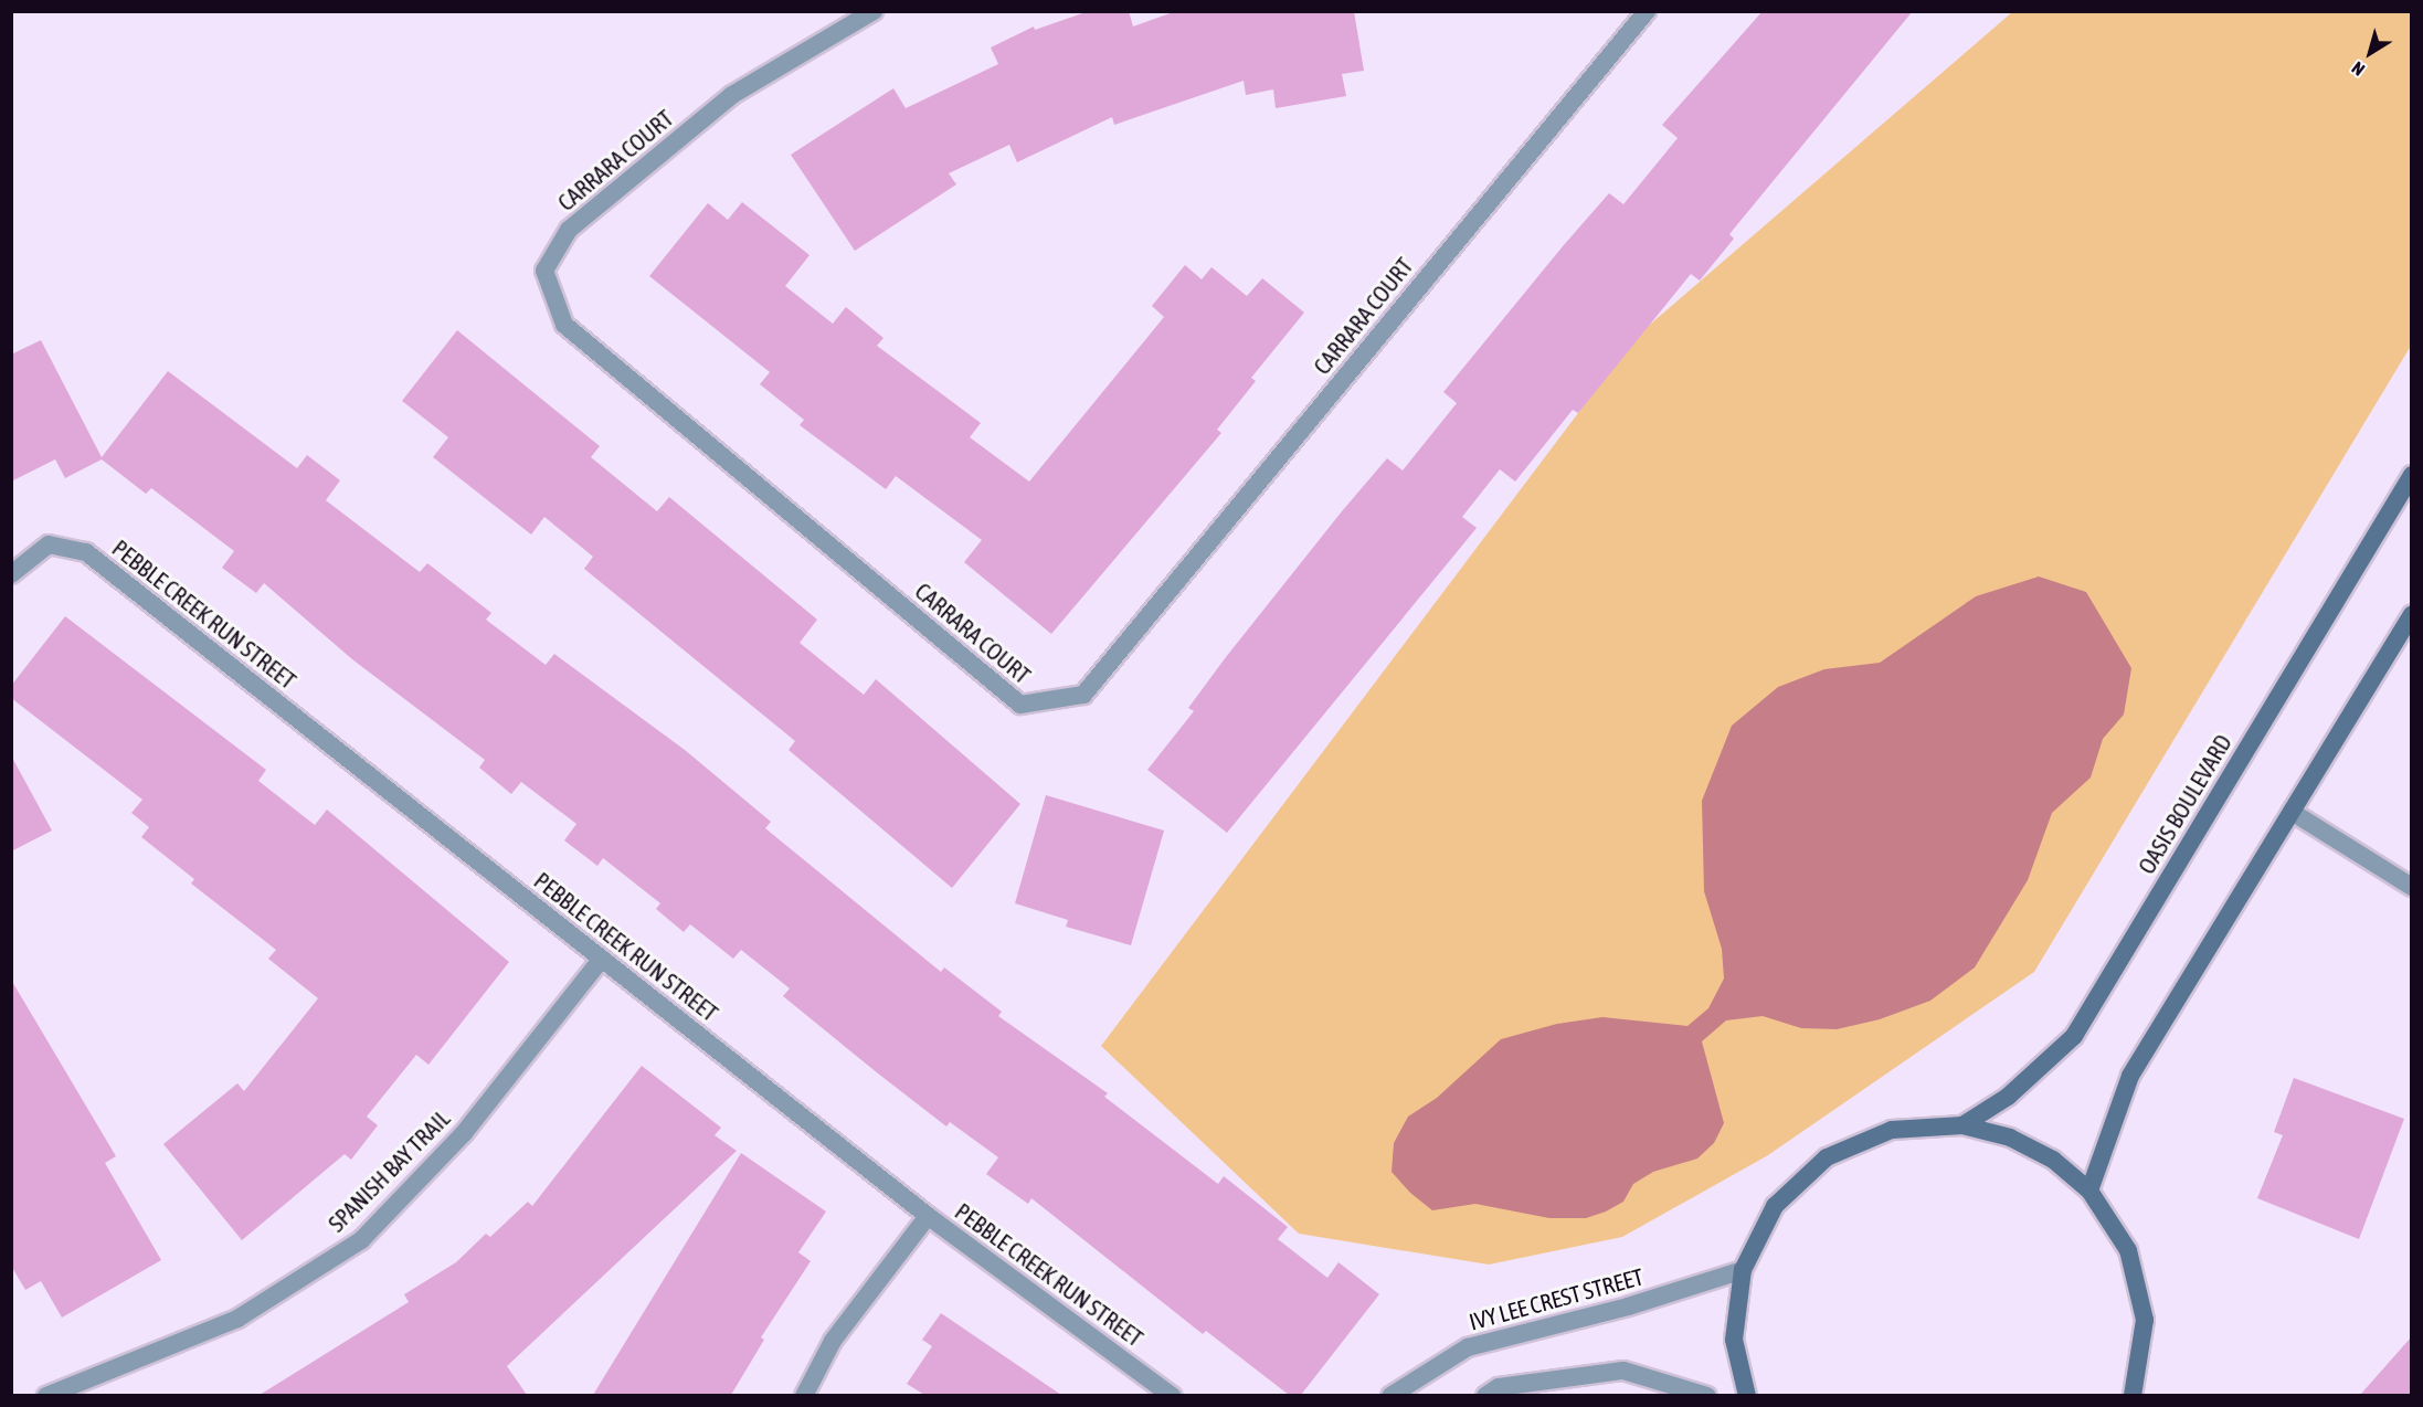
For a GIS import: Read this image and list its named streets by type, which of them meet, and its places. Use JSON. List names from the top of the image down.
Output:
{
  "streets": {
    "main road": ["OASIS BOULEVARD"],
    "street": [
      "CARRARA COURT",
      "PEBBLE CREEK RUN STREET",
      "SPANISH BAY TRAIL",
      "IVY LEE CREST STREET"
    ]
  },
  "crossings": [
    ["PEBBLE CREEK RUN STREET", "SPANISH BAY TRAIL"],
    ["OASIS BOULEVARD", "IVY LEE CREST STREET"]
  ],
  "north": "bottom left"
}
